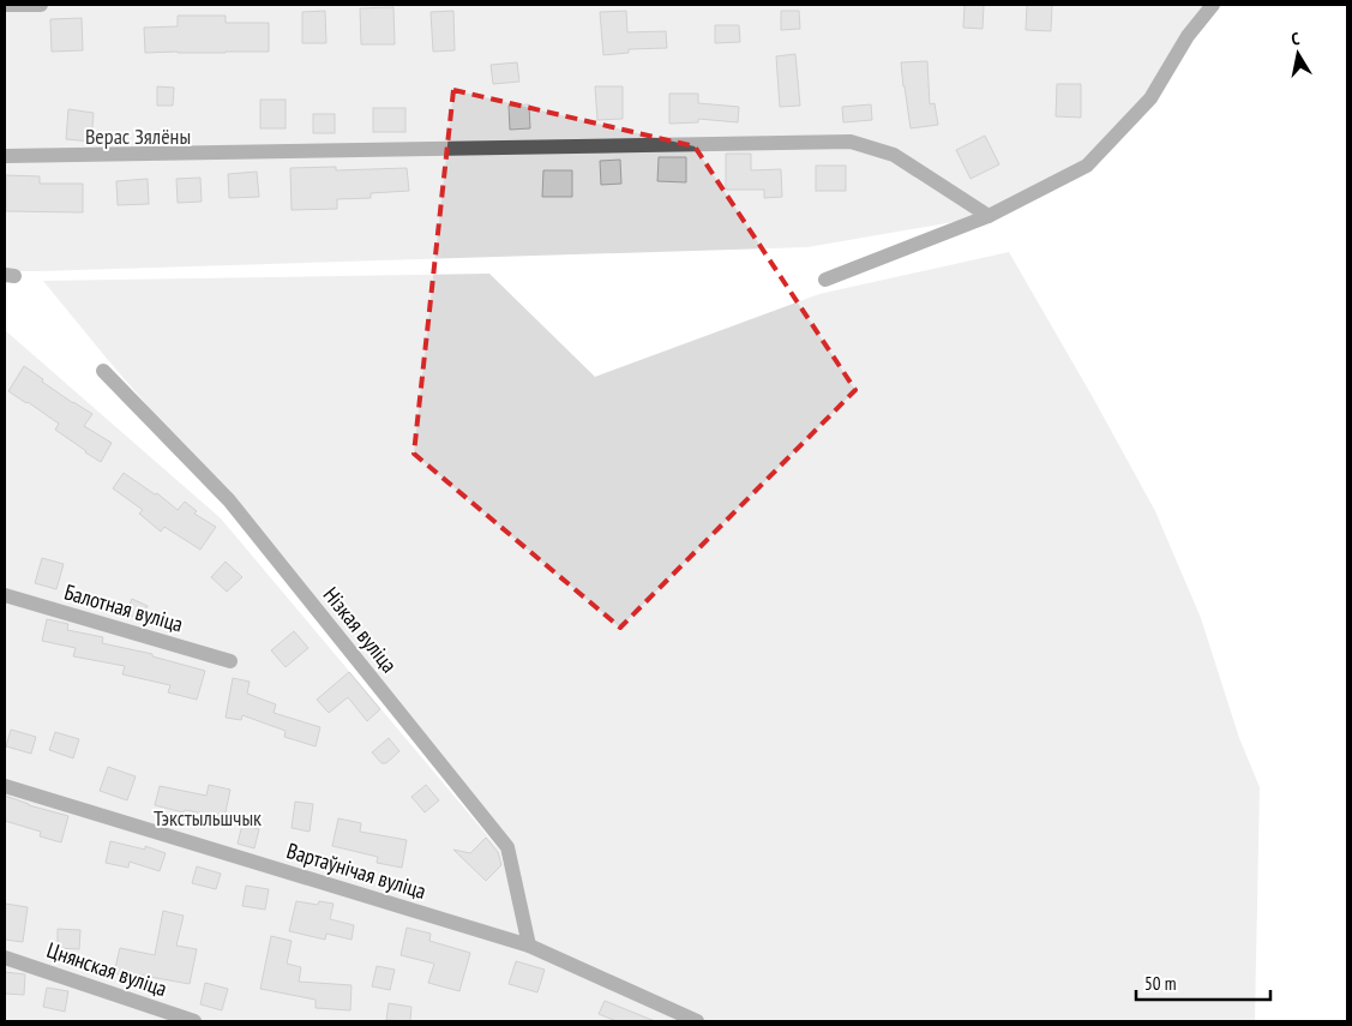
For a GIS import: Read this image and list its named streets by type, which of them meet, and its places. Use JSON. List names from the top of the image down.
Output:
{
  "streets": {
    "street": [
      "Балотная вуліца",
      "Нізкая вуліца",
      "Вартаўнічая вуліца",
      "Цнянская вуліца"
    ]
  },
  "crossings": [
    ["Нізкая вуліца", "Вартаўнічая вуліца"]
  ],
  "parks": ["Верас Зялёны", "Тэкстыльшчык"],
  "scale_bar": "50 m",
  "north": "top"
}
